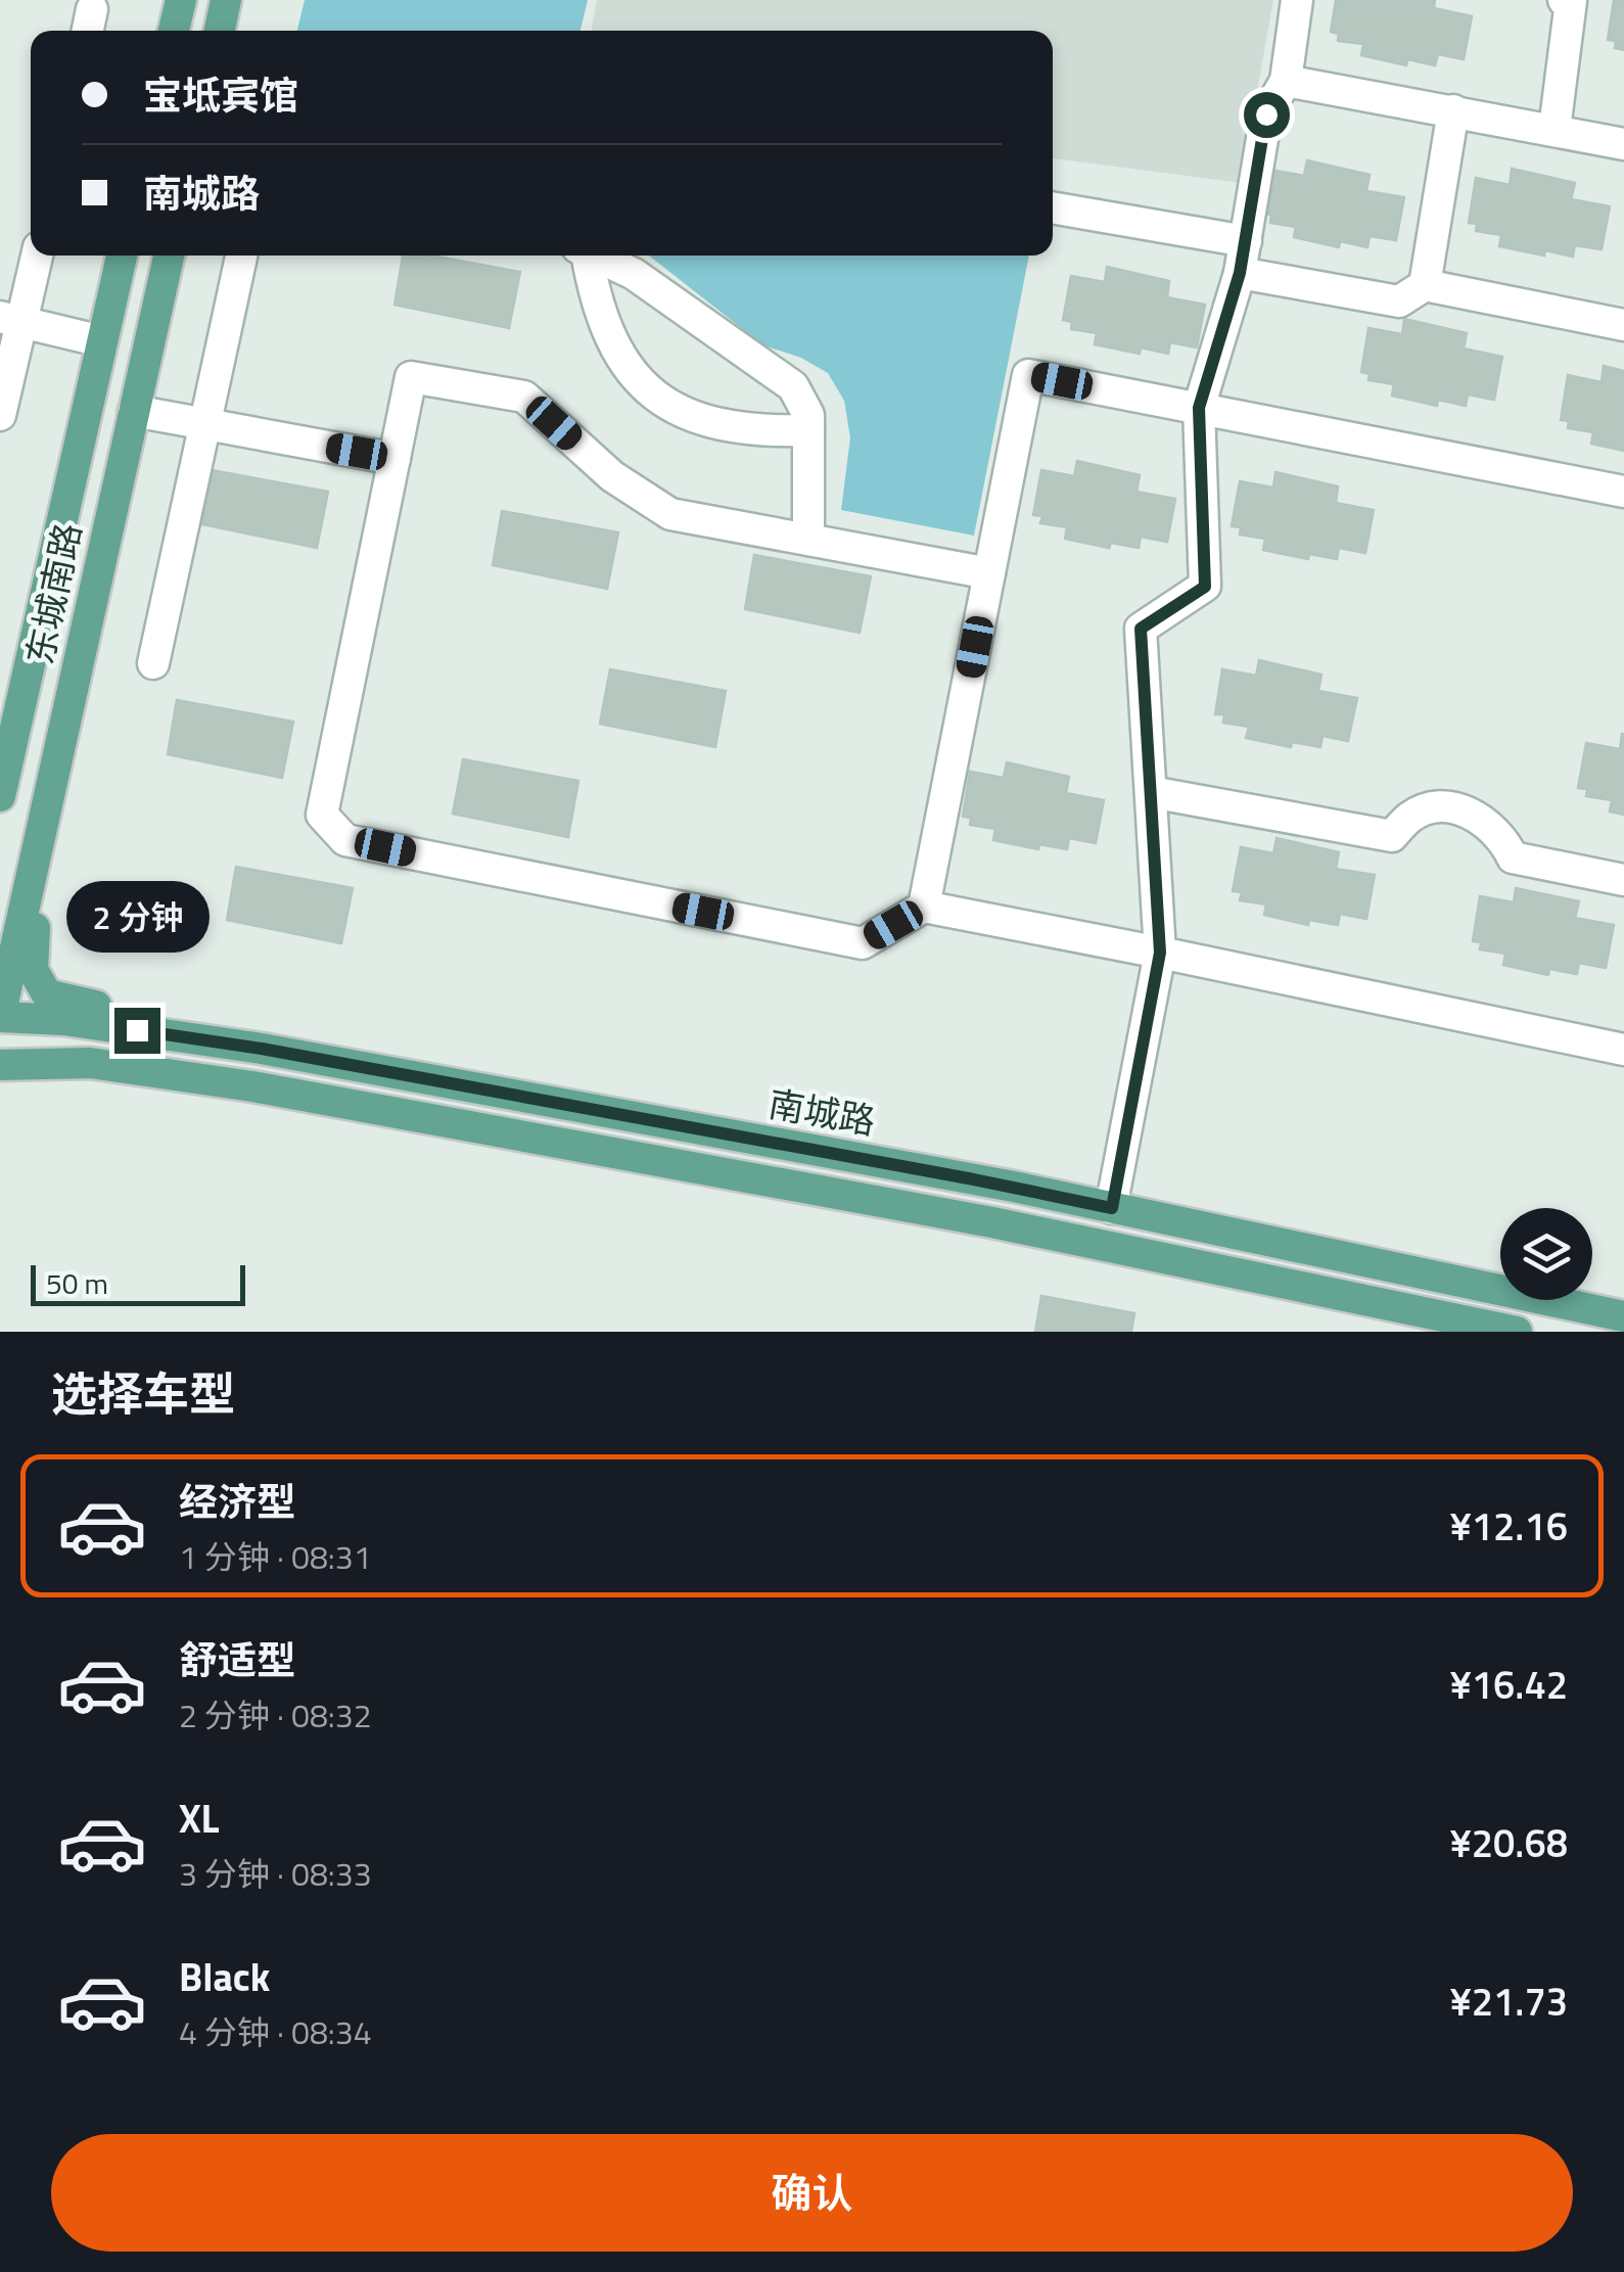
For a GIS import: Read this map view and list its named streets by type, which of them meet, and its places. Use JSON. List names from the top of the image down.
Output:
{
  "streets": {
    "main road": ["东城南路", "南城路"]
  },
  "crossings": [
    ["东城南路", "南城路"]
  ],
  "scale_bar": "50 m",
  "page": {
    "banner": ["宝坻宾馆", "南城路"],
    "bubble": "2 分钟",
    "scale": "50 m",
    "heading": "选择车型",
    "list": [
      {
        "name": "经济型",
        "note": "1 分钟 · 08:31",
        "value": "¥12.16"
      },
      {
        "name": "舒适型",
        "note": "2 分钟 · 08:32",
        "value": "¥16.42"
      },
      {
        "name": "XL",
        "note": "3 分钟 · 08:33",
        "value": "¥20.68"
      },
      {
        "name": "Black",
        "note": "4 分钟 · 08:34",
        "value": "¥21.73"
      }
    ],
    "buttons": "确认"
  }
}
